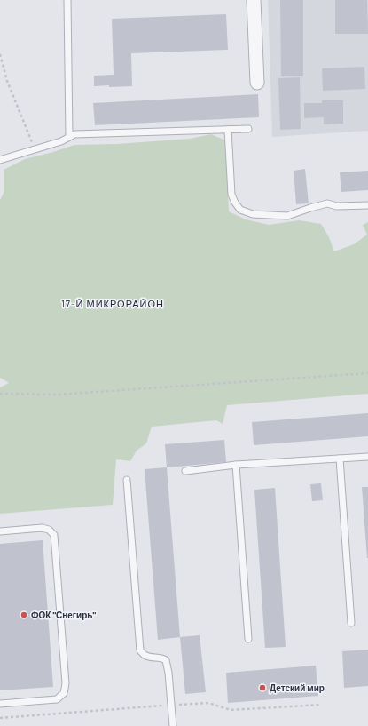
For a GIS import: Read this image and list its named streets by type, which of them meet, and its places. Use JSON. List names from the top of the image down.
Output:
{
  "districts": ["17-Й МИКРОРАЙОН"],
  "places": ["ФОК \"Снегирь\"", "Детский мир"]
}
